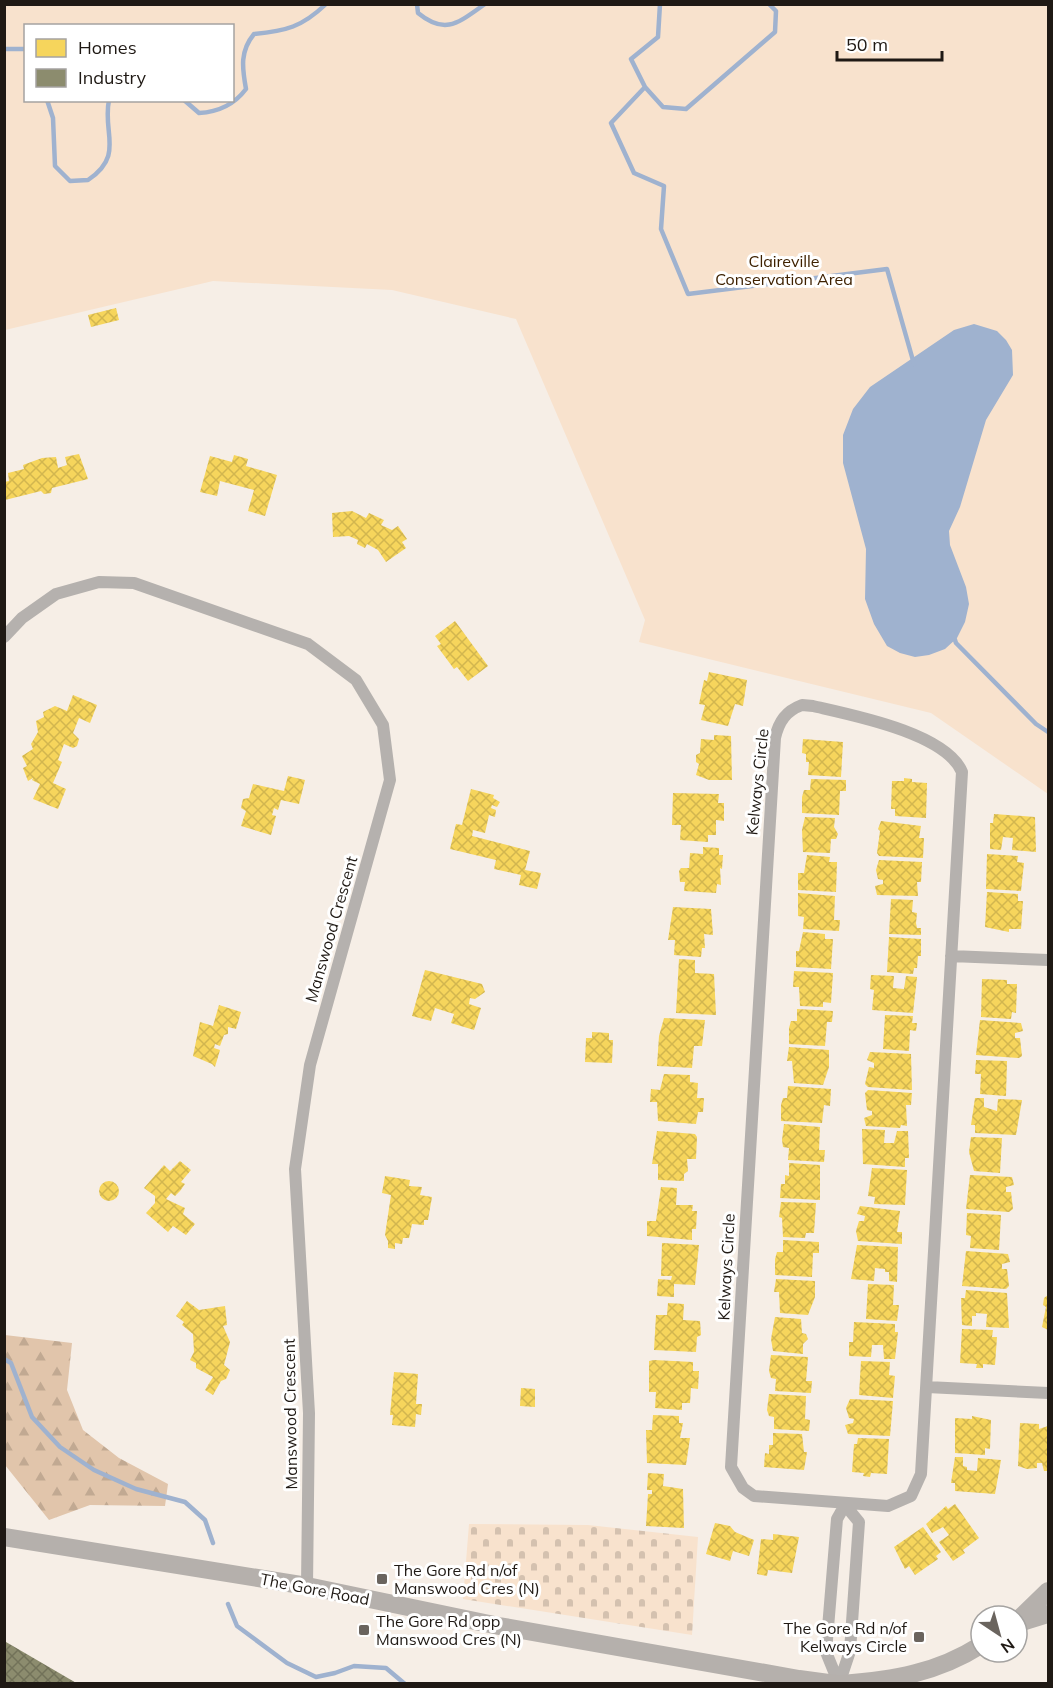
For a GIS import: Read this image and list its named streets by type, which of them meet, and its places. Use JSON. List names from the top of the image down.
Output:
{
  "streets": {
    "main road": ["The Gore Road"],
    "street": ["Kelways Circle", "Manswood Crescent"]
  },
  "crossings": [
    ["Manswood Crescent", "The Gore Road"]
  ],
  "parks": ["Claireville Conservation Area"],
  "places": {
    "transit": ["The Gore Rd n/of Manswood Cres (N)", "The Gore Rd opp Manswood Cres (N)", "The Gore Rd n/of Kelways Circle"]
  },
  "legend": ["Homes", "Industry"],
  "scale_bar": "50 m",
  "north": "bottom right"
}
